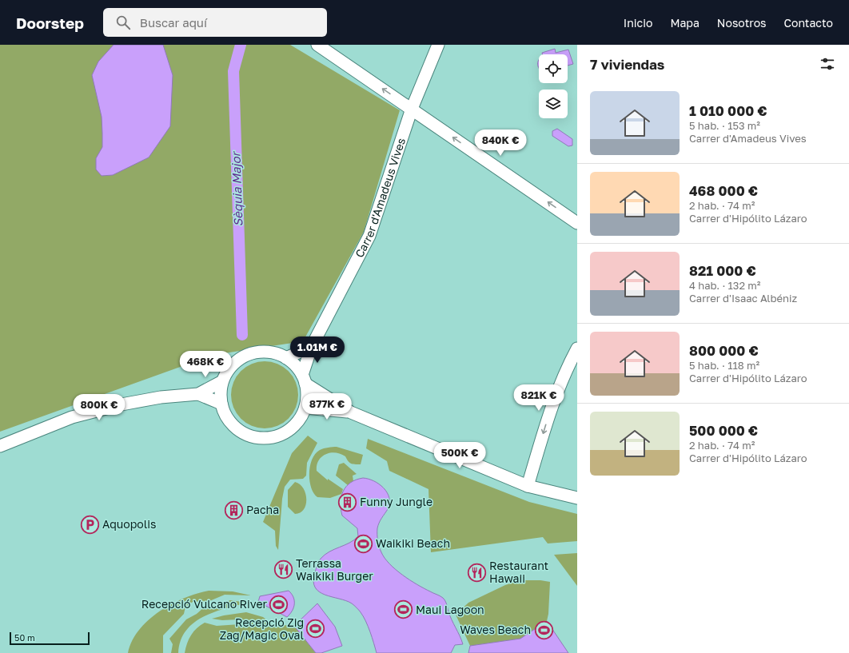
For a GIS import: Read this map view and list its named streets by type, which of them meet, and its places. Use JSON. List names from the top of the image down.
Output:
{
  "streets": {
    "street": ["Carrer d'Amadeus Vives"]
  },
  "water": ["Sèquia Major"],
  "places": {
    "building": ["Funny Jungle", "Pacha"],
    "parking": ["Aquopolis"],
    "sports": [
      "Waikiki Beach",
      "Recepció Vulcano River",
      "Maui Lagoon",
      "Recepció Zig Zag/Magic Oval",
      "Waves Beach"
    ],
    "restaurant": ["Terrassa Waikiki Burger", "Restaurant Hawaii"]
  },
  "scale_bar": "50 m",
  "page": {
    "header": "Doorstep",
    "search": "Buscar aquí",
    "nav": [
      "Inicio",
      "Mapa",
      "Nosotros",
      "Contacto"
    ],
    "heading": "7 viviendas",
    "list": [
      {
        "name": "1 010 000 €",
        "note": "5 hab. · 153 m² · Carrer d'Amadeus Vives"
      },
      {
        "name": "468 000 €",
        "note": "2 hab. · 74 m² · Carrer d'Hipólito Lázaro"
      },
      {
        "name": "821 000 €",
        "note": "4 hab. · 132 m² · Carrer d'Isaac Albéniz"
      },
      {
        "name": "800 000 €",
        "note": "5 hab. · 118 m² · Carrer d'Hipólito Lázaro"
      },
      {
        "name": "500 000 €",
        "note": "2 hab. · 74 m² · Carrer d'Hipólito Lázaro"
      }
    ],
    "price": [
      "840K €",
      "1.01M €",
      "468K €",
      "821K €",
      "877K €",
      "800K €",
      "500K €"
    ],
    "scale": "50 m"
  }
}
